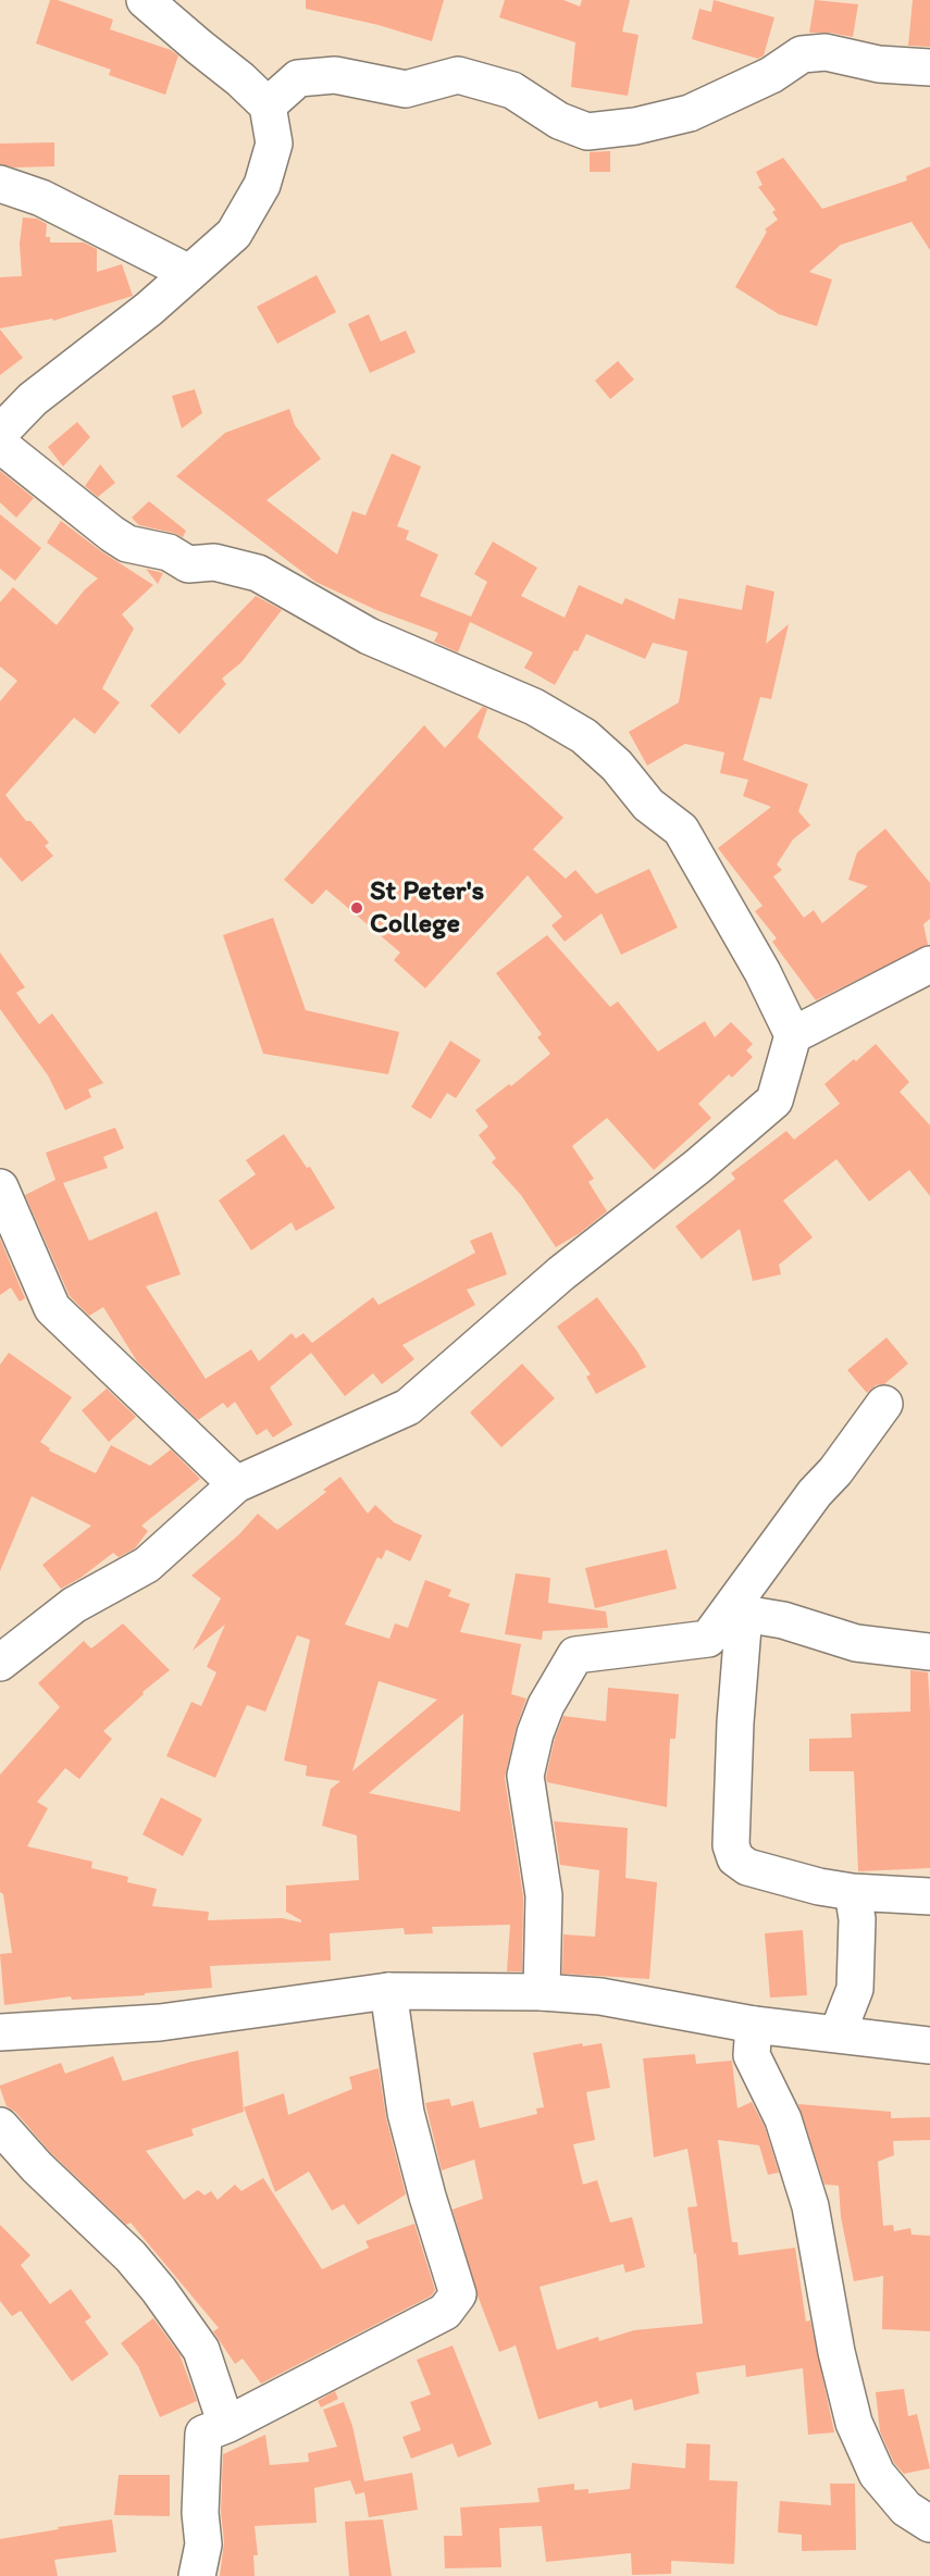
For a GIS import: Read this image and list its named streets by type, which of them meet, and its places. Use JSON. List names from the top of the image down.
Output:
{
  "places": ["St Peter's College"]
}
